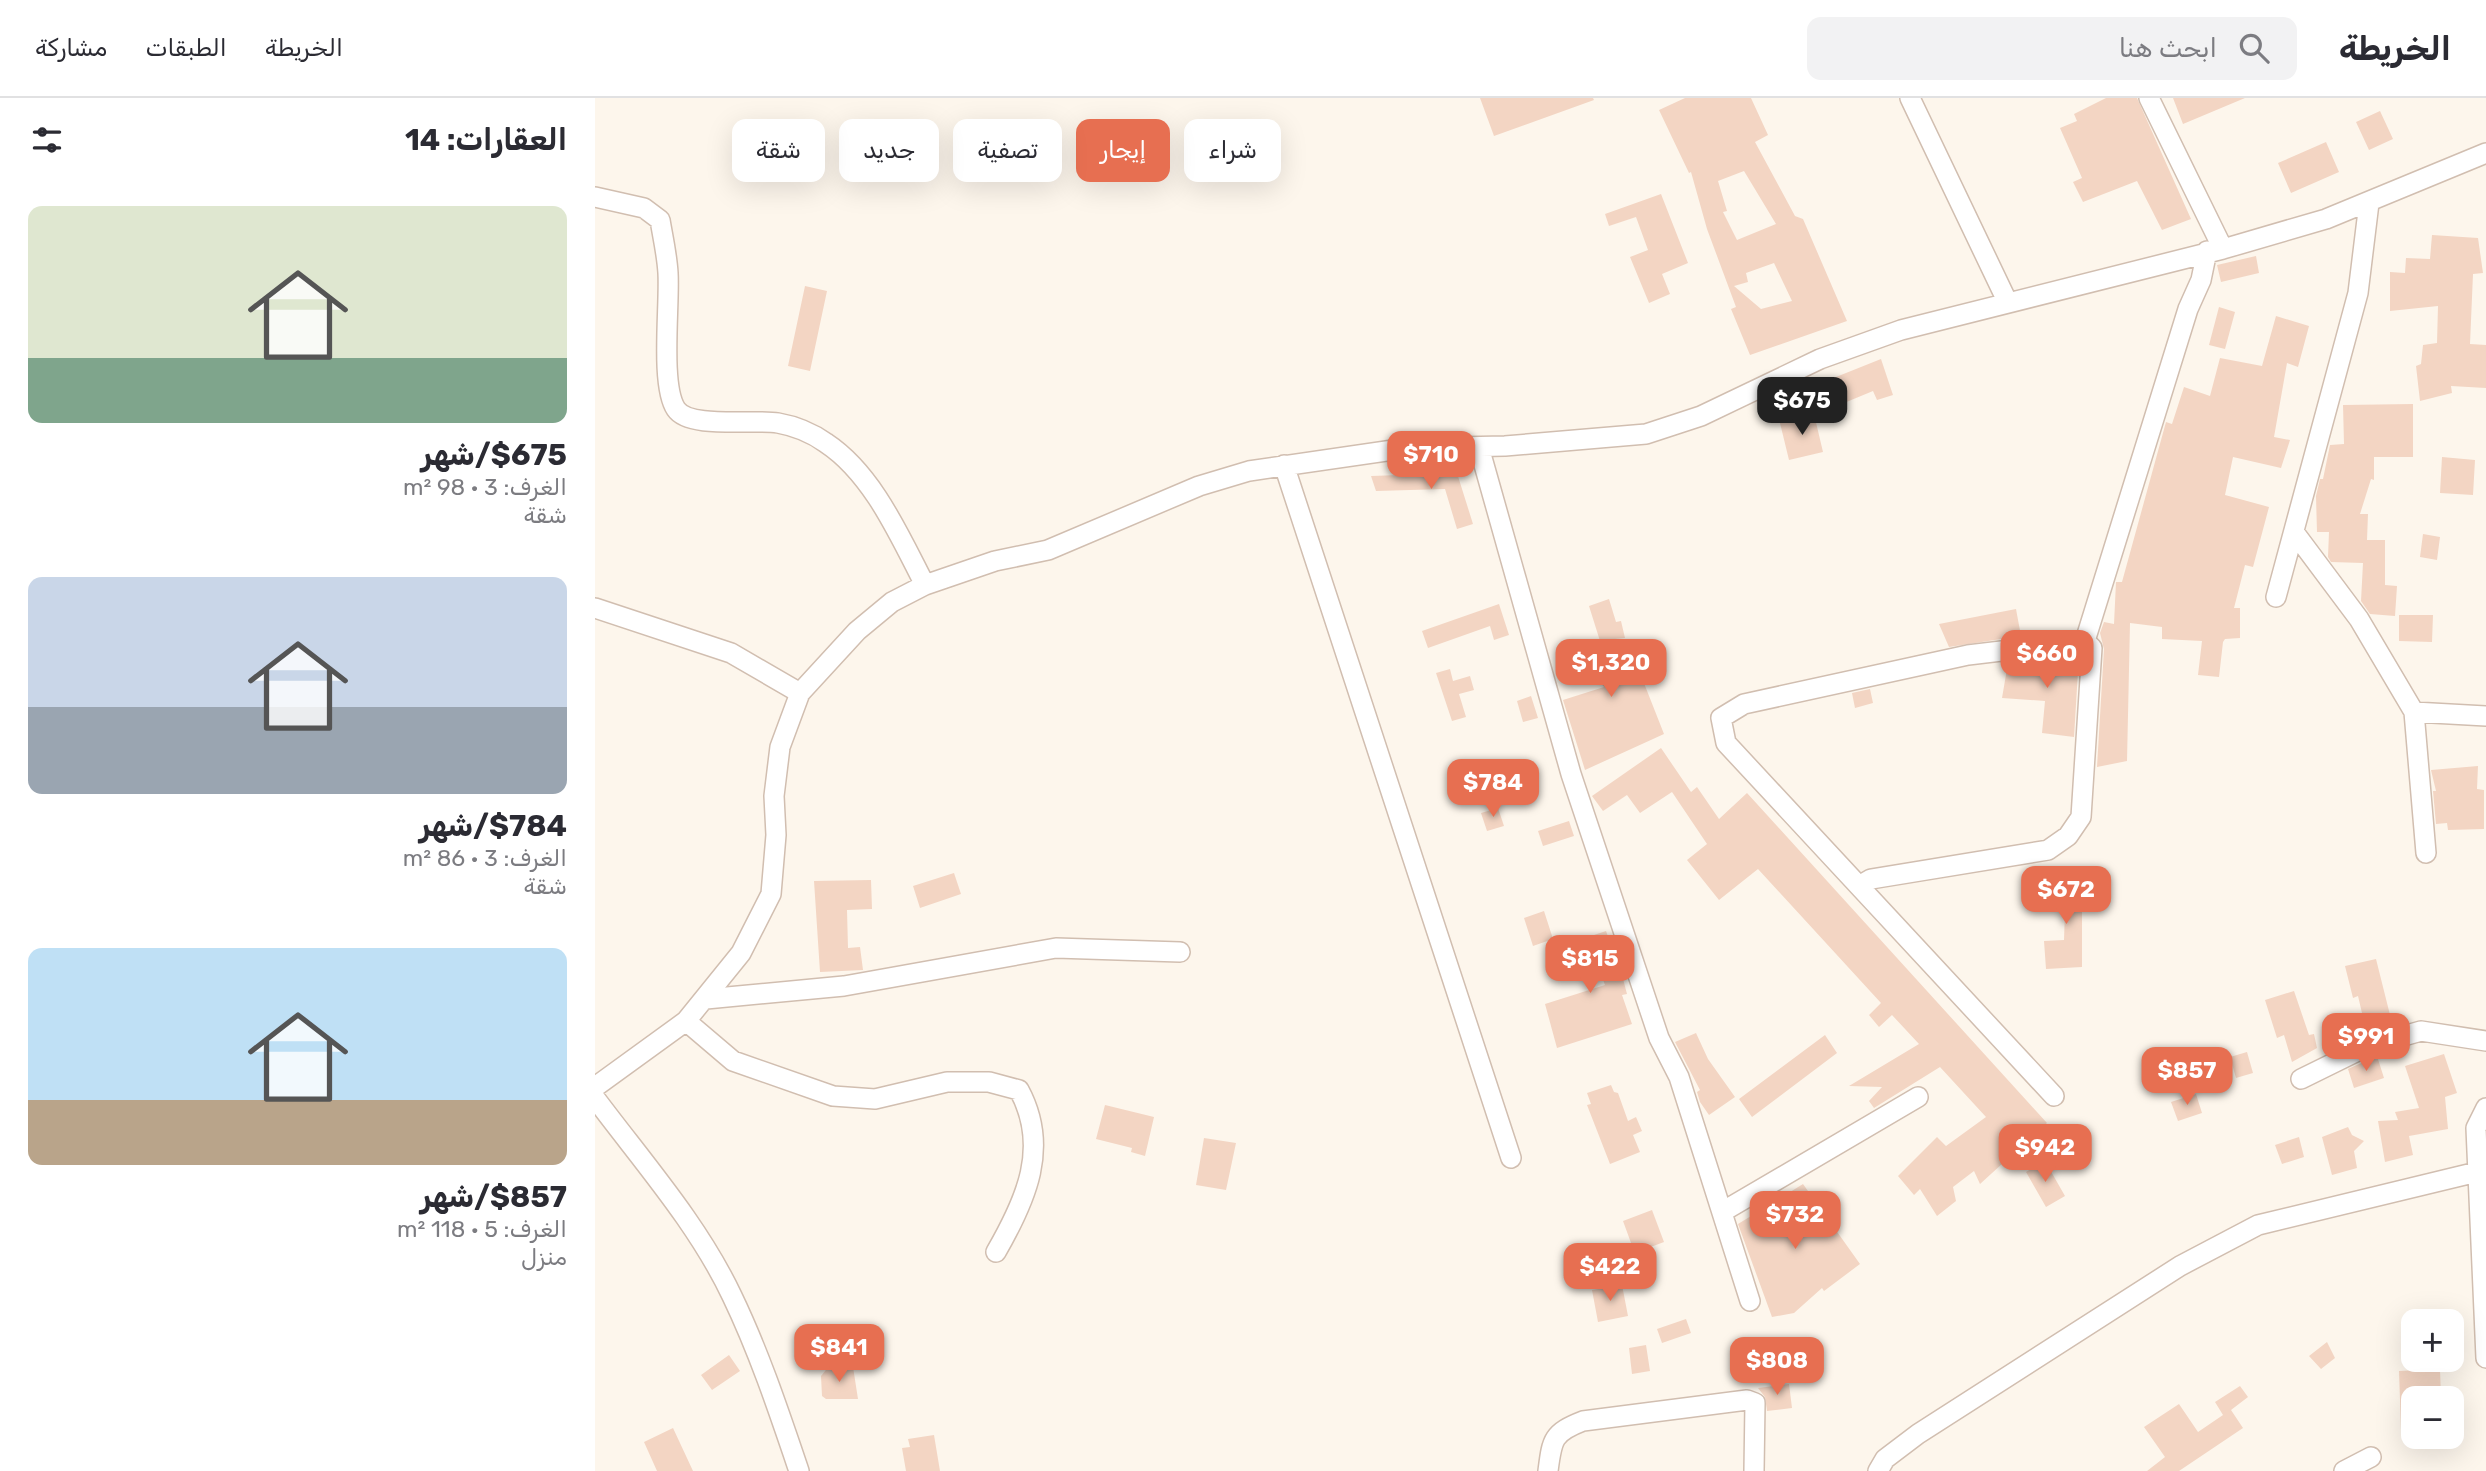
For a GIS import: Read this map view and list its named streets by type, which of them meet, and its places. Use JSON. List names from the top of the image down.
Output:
{
  "page": {
    "header": "الخريطة",
    "search": "ابحث هنا",
    "nav": ["الخريطة", "الطبقات", "مشاركة"],
    "heading": "العقارات: 14",
    "chip": [
      "شراء",
      "إيجار",
      "تصفية",
      "جديد",
      "شقة"
    ],
    "list": [
      {
        "name": "$675/شهر",
        "note": "الغرف: 3 · 98 m² · شقة"
      },
      {
        "name": "$784/شهر",
        "note": "الغرف: 3 · 86 m² · شقة"
      },
      {
        "name": "$857/شهر",
        "note": "الغرف: 5 · 118 m² · منزل"
      }
    ],
    "price": [
      "$675",
      "$710",
      "$660",
      "$1,320",
      "$784",
      "$672",
      "$815",
      "$991",
      "$857",
      "$942",
      "$732",
      "$422",
      "$841",
      "$808"
    ],
    "map_buttons": ["+", "−"]
  }
}
